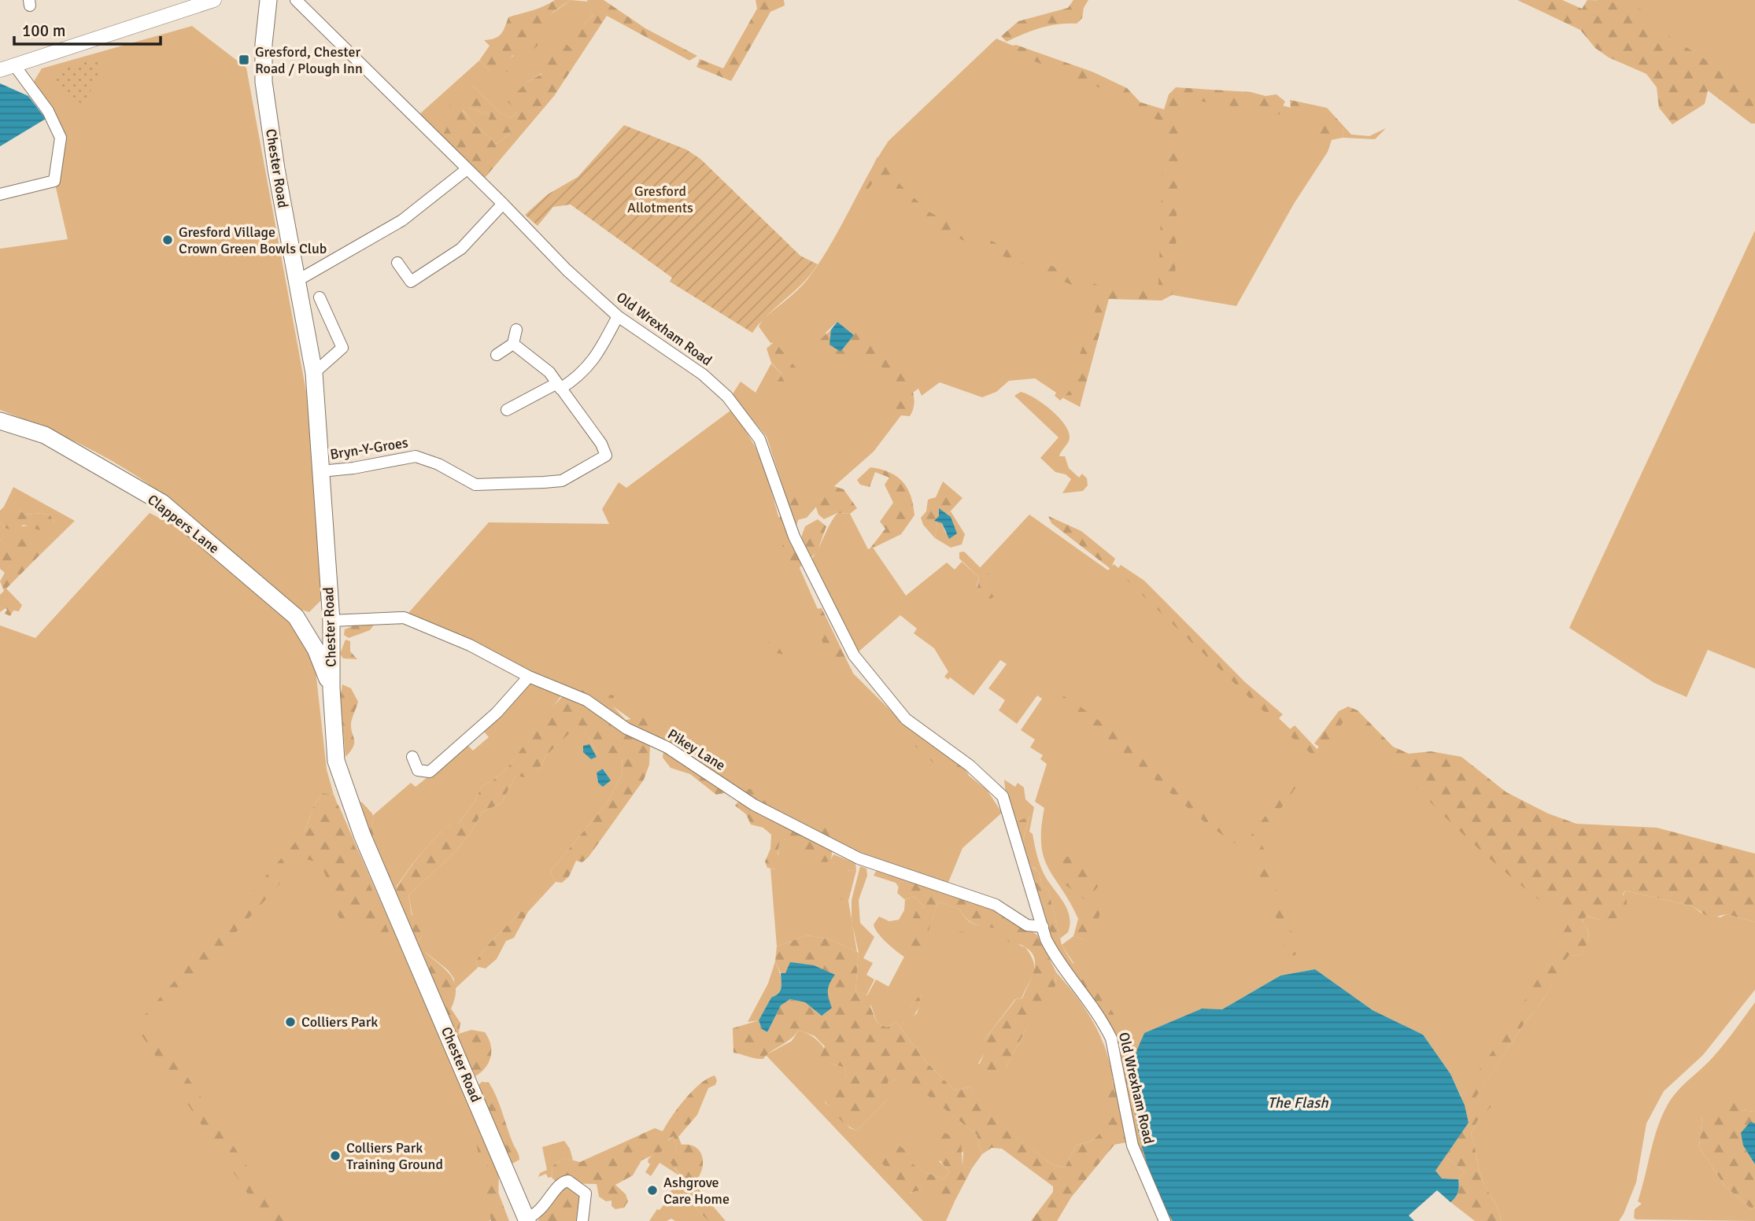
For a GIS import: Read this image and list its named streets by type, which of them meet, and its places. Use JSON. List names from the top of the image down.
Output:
{
  "streets": {
    "main road": ["Chester Road", "Clappers Lane"],
    "street": ["Old Wrexham Road", "Bryn-Y-Groes", "Pikey Lane"]
  },
  "crossings": [
    ["Chester Road", "Bryn-Y-Groes"],
    ["Chester Road", "Clappers Lane"],
    ["Chester Road", "Pikey Lane"],
    ["Old Wrexham Road", "Pikey Lane"],
    ["Clappers Lane", "Pikey Lane"]
  ],
  "water": ["The Flash"],
  "parks": ["Gresford Allotments"],
  "places": {
    "transit": ["Gresford, Chester Road / Plough Inn"],
    "other": [
      "Gresford Village Crown Green Bowls Club",
      "Colliers Park",
      "Colliers Park Training Ground",
      "Ashgrove Care Home"
    ]
  },
  "scale_bar": "100 m"
}
